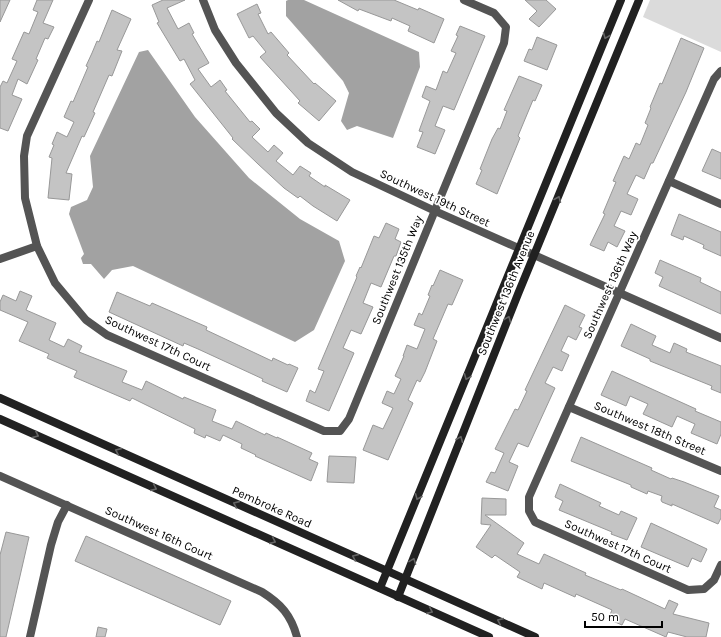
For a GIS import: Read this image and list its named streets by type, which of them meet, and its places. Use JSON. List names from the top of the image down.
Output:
{
  "streets": {
    "street": [
      "Southwest 19th Street",
      "Southwest 135th Way",
      "Southwest 136th Way",
      "Southwest 136th Avenue",
      "Southwest 17th Court",
      "Southwest 18th Street",
      "Pembroke Road",
      "Southwest 16th Court"
    ]
  },
  "crossings": [
    ["Southwest 19th Street", "Southwest 135th Way"],
    ["Southwest 19th Street", "Southwest 136th Way"],
    ["Southwest 19th Street", "Southwest 136th Avenue"],
    ["Southwest 135th Way", "Southwest 17th Court"],
    ["Southwest 136th Way", "Southwest 17th Court"],
    ["Southwest 136th Way", "Southwest 18th Street"],
    ["Southwest 136th Avenue", "Pembroke Road"]
  ],
  "scale_bar": "50 m"
}
